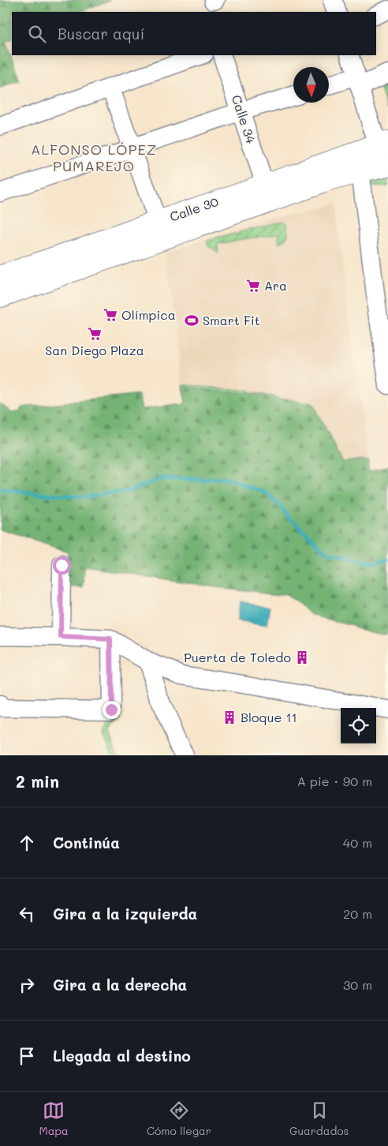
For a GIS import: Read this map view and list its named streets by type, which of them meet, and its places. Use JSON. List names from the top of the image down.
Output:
{
  "streets": {
    "main road": ["Calle 30"],
    "street": ["Calle 34"]
  },
  "crossings": [
    ["Calle 34", "Calle 30"]
  ],
  "districts": ["ALFONSO LÓPEZ PUMAREJO"],
  "places": {
    "supermarket": ["Ara", "Olímpica", "San Diego Plaza"],
    "sports": ["Smart Fit"],
    "building": ["Puerta de Toledo", "Bloque 11"]
  },
  "north": "bottom",
  "page": {
    "search": "Buscar aquí",
    "heading": ["2 min", "A pie · 90 m"],
    "list": [
      ["Continúa", "40 m"],
      ["Gira a la izquierda", "20 m"],
      ["Gira a la derecha", "30 m"],
      "Llegada al destino"
    ],
    "nav": ["Mapa", "Cómo llegar", "Guardados"]
  }
}
